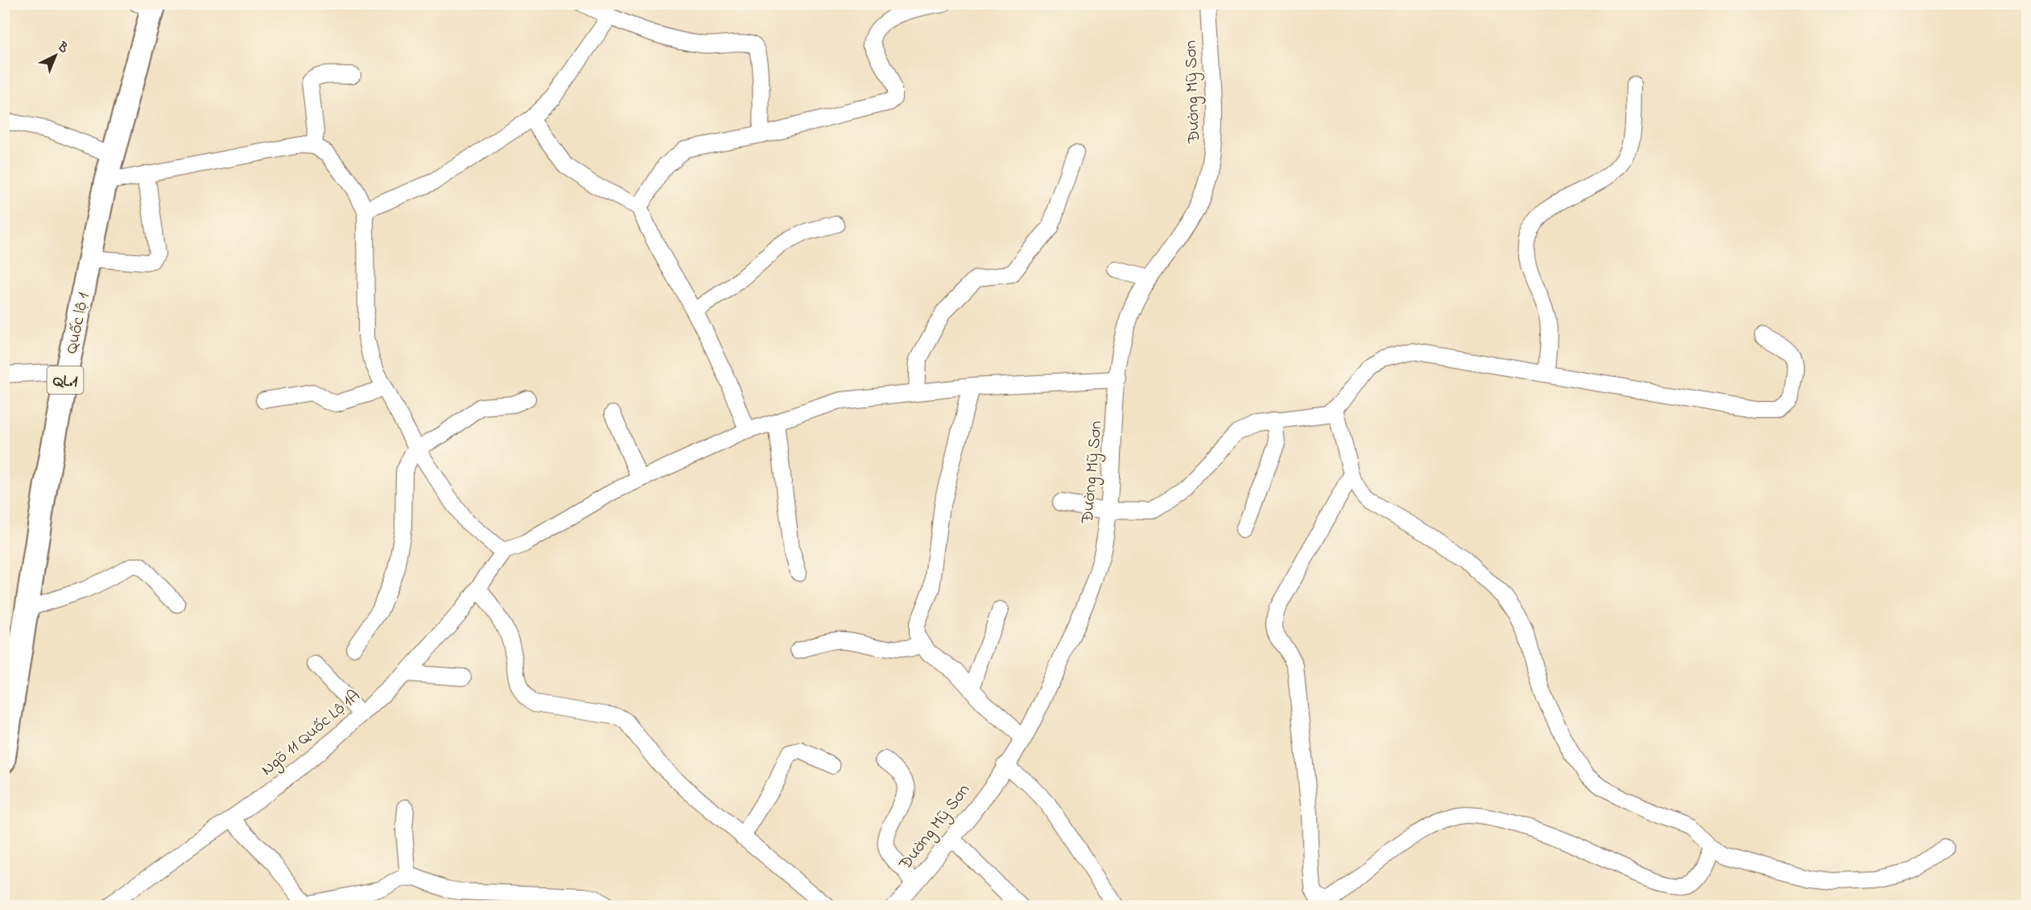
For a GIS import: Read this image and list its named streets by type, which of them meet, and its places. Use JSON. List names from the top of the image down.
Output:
{
  "streets": {
    "highway": ["Quốc lộ 1", "QL.1"],
    "street": ["Đường Mỹ Sơn", "Ngõ 11 Quốc Lộ 1A"]
  },
  "north": "top right"
}
